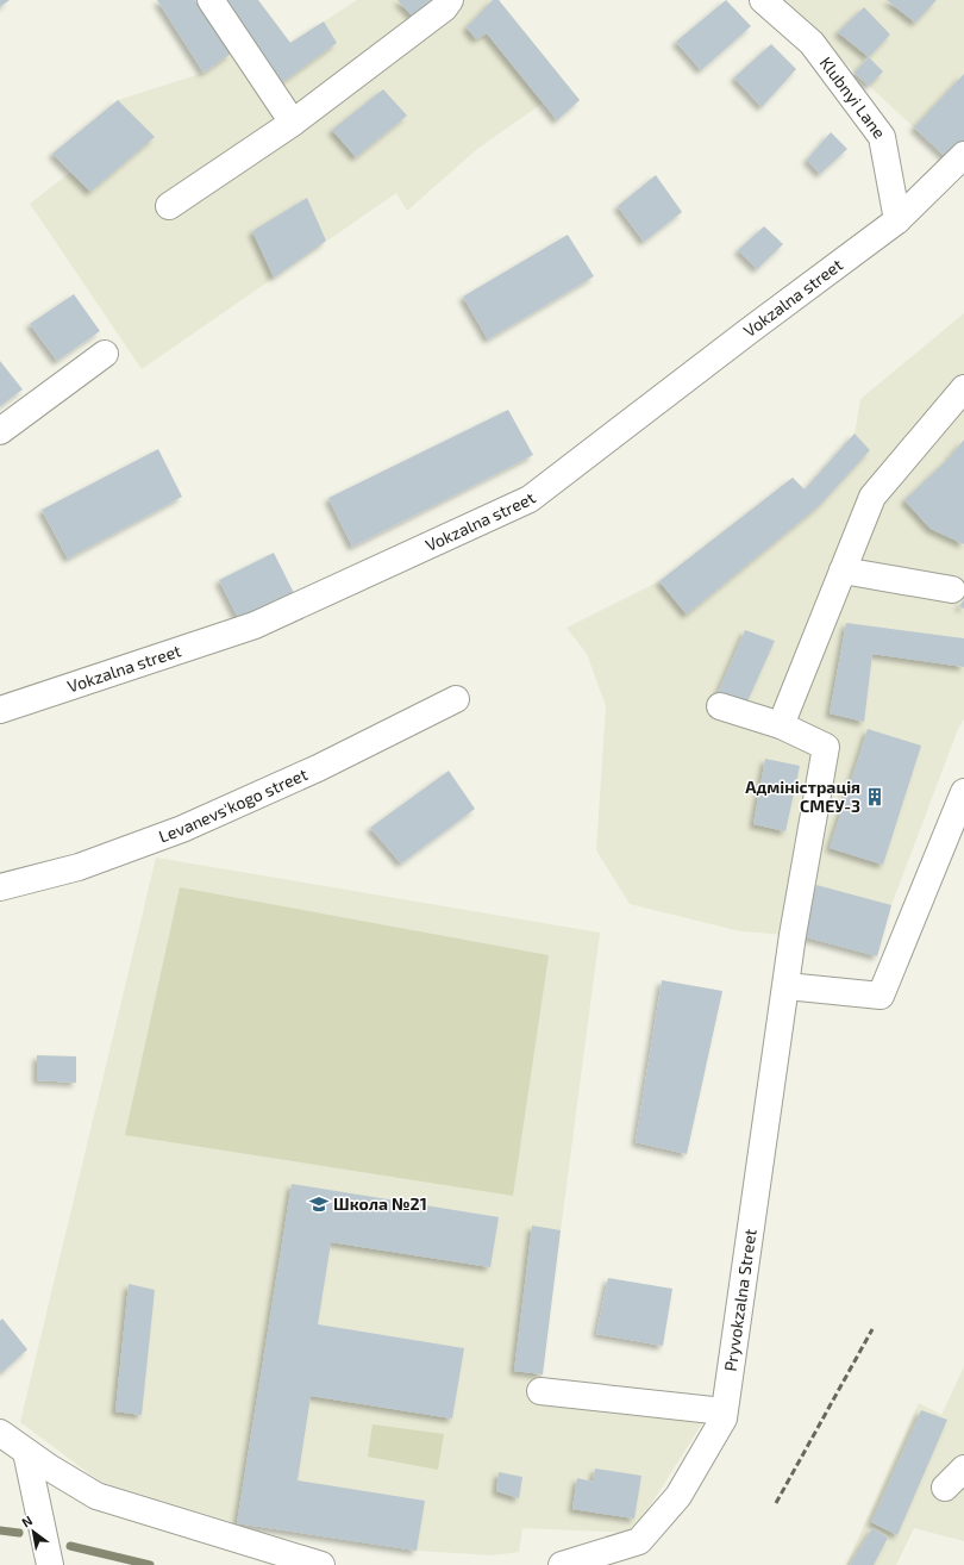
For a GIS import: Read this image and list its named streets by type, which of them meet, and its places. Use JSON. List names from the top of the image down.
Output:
{
  "streets": {
    "street": [
      "Klubnyi Lane",
      "Vokzalna street",
      "Levanevs'kogo street",
      "Pryvokzalna Street"
    ]
  },
  "crossings": [
    ["Klubnyi Lane", "Vokzalna street"]
  ],
  "places": {
    "building": ["Адміністрація СМЕУ-3"],
    "school or university": ["Школа №21"]
  },
  "north": "top left"
}
